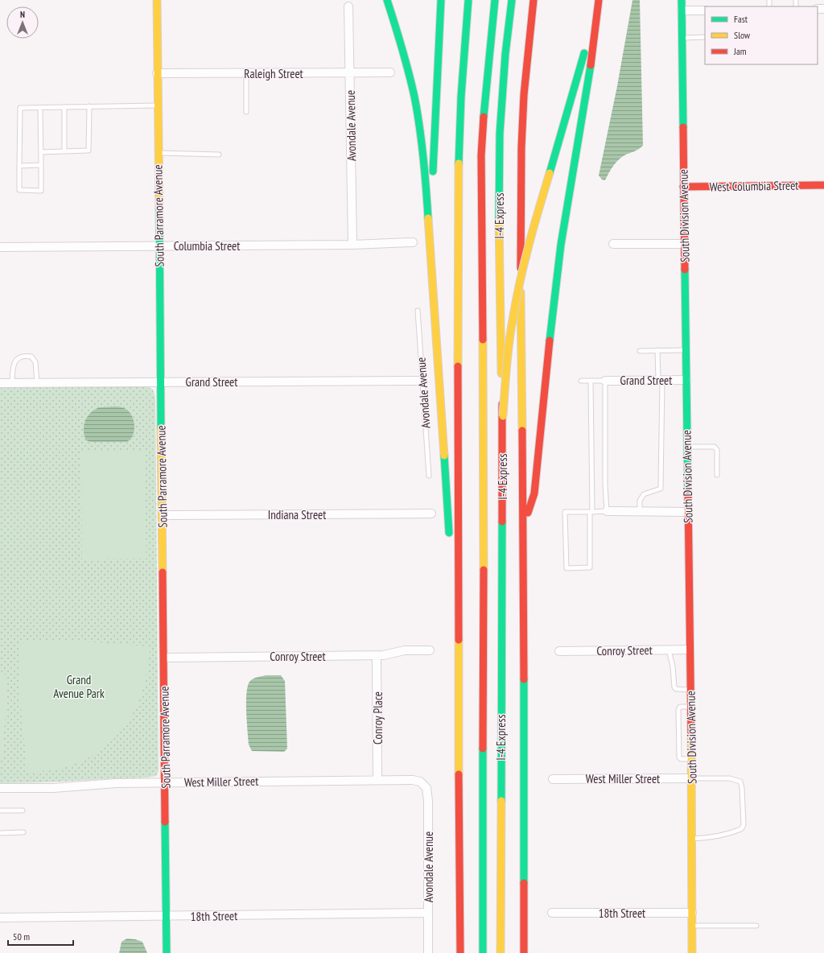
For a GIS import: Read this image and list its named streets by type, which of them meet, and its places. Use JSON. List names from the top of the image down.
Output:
{
  "streets": {
    "main road": [
      "West Columbia Street",
      "South Parramore Avenue",
      "I-4 Express",
      "South Division Avenue"
    ],
    "street": [
      "Raleigh Street",
      "Avondale Avenue",
      "Columbia Street",
      "Grand Street",
      "Indiana Street",
      "Conroy Street",
      "Conroy Place",
      "West Miller Street",
      "18th Street"
    ]
  },
  "crossings": [
    ["Raleigh Street", "Avondale Avenue"],
    ["Raleigh Street", "South Parramore Avenue"],
    ["Avondale Avenue", "Columbia Street"],
    ["Avondale Avenue", "Grand Street"],
    ["Avondale Avenue", "West Miller Street"],
    ["Avondale Avenue", "18th Street"],
    ["West Columbia Street", "South Division Avenue"],
    ["South Parramore Avenue", "Columbia Street"],
    ["South Parramore Avenue", "Grand Street"],
    ["South Parramore Avenue", "Indiana Street"],
    ["South Parramore Avenue", "Conroy Street"],
    ["South Parramore Avenue", "West Miller Street"],
    ["South Parramore Avenue", "18th Street"],
    ["South Division Avenue", "Grand Street"],
    ["South Division Avenue", "Conroy Street"],
    ["South Division Avenue", "West Miller Street"],
    ["South Division Avenue", "18th Street"],
    ["Conroy Street", "Conroy Place"],
    ["Conroy Place", "West Miller Street"]
  ],
  "parks": ["Grand Avenue Park"],
  "legend": ["Fast", "Slow", "Jam"],
  "scale_bar": "50 m",
  "north": "top"
}
